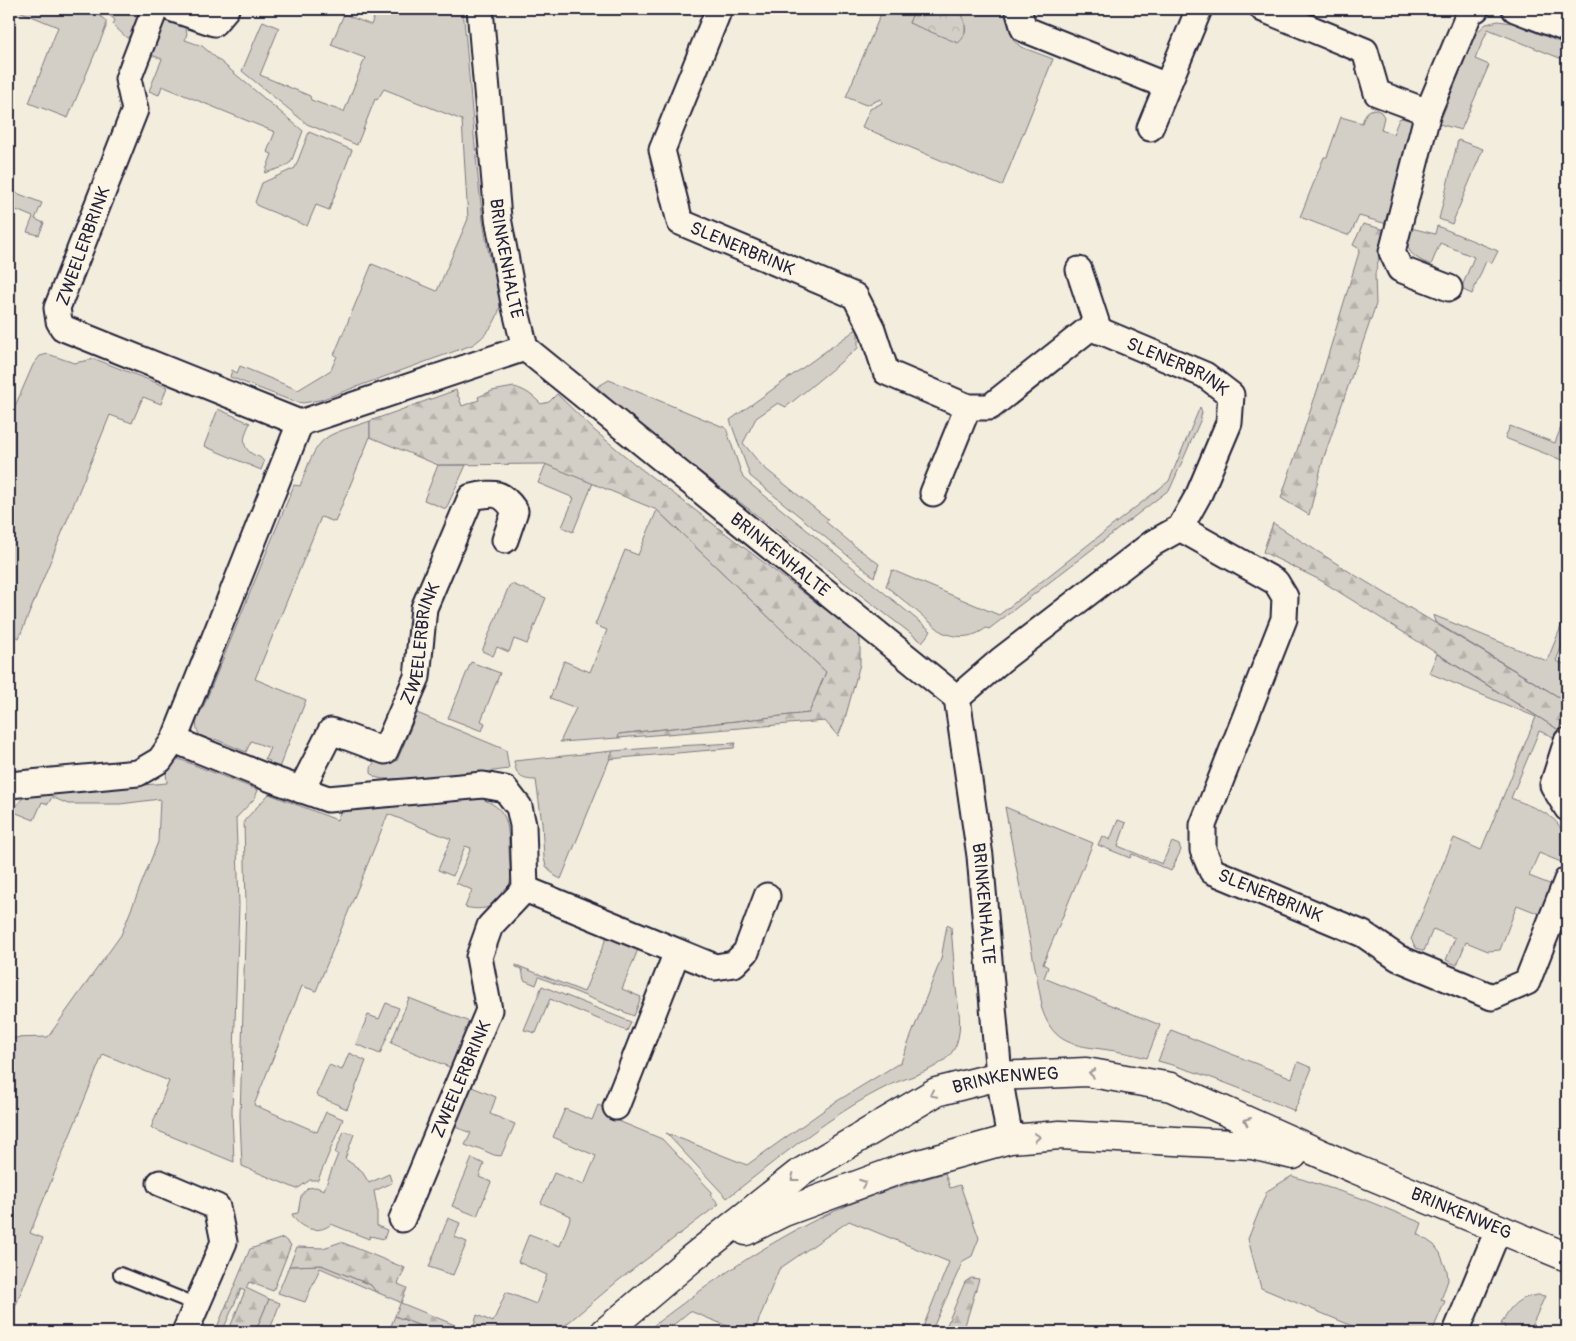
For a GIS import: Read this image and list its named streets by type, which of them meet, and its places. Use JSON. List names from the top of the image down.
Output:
{
  "streets": {
    "street": [
      "ZWEELERBRINK",
      "SLENERBRINK",
      "BRINKENHALTE",
      "BRINKENWEG"
    ]
  },
  "crossings": [
    ["SLENERBRINK", "BRINKENHALTE"],
    ["BRINKENHALTE", "BRINKENWEG"]
  ]
}
